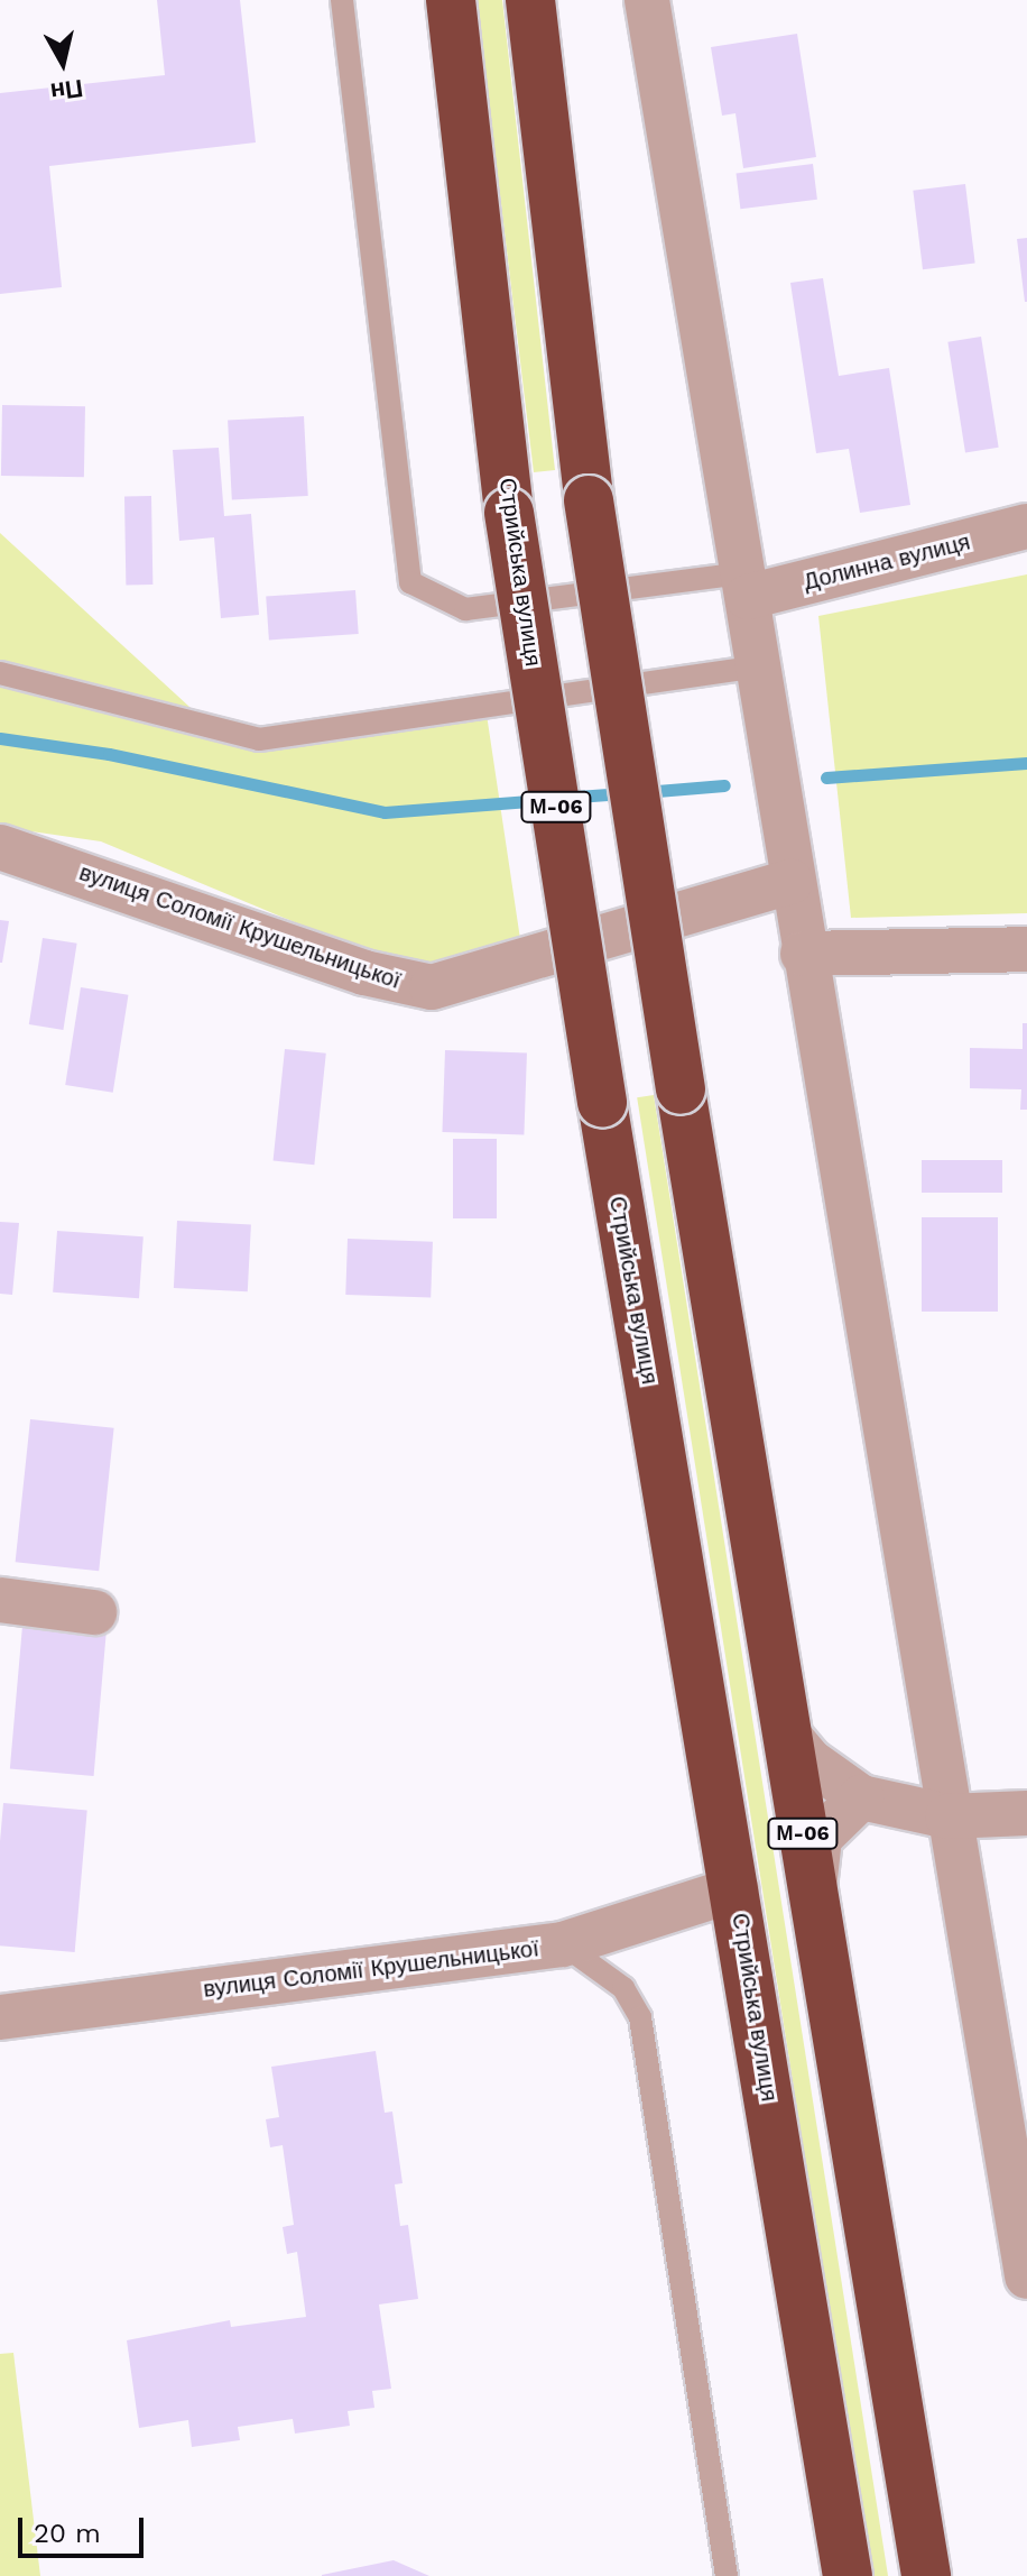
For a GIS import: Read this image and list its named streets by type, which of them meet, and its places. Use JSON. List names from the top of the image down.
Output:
{
  "streets": {
    "highway": ["Стрийська вулиця", "М-06"],
    "street": ["Долинна вулиця", "вулиця Соломії Крушельницької"]
  },
  "crossings": [
    ["Стрийська вулиця", "вулиця Соломії Крушельницької"]
  ],
  "scale_bar": "20 m",
  "north": "bottom"
}
